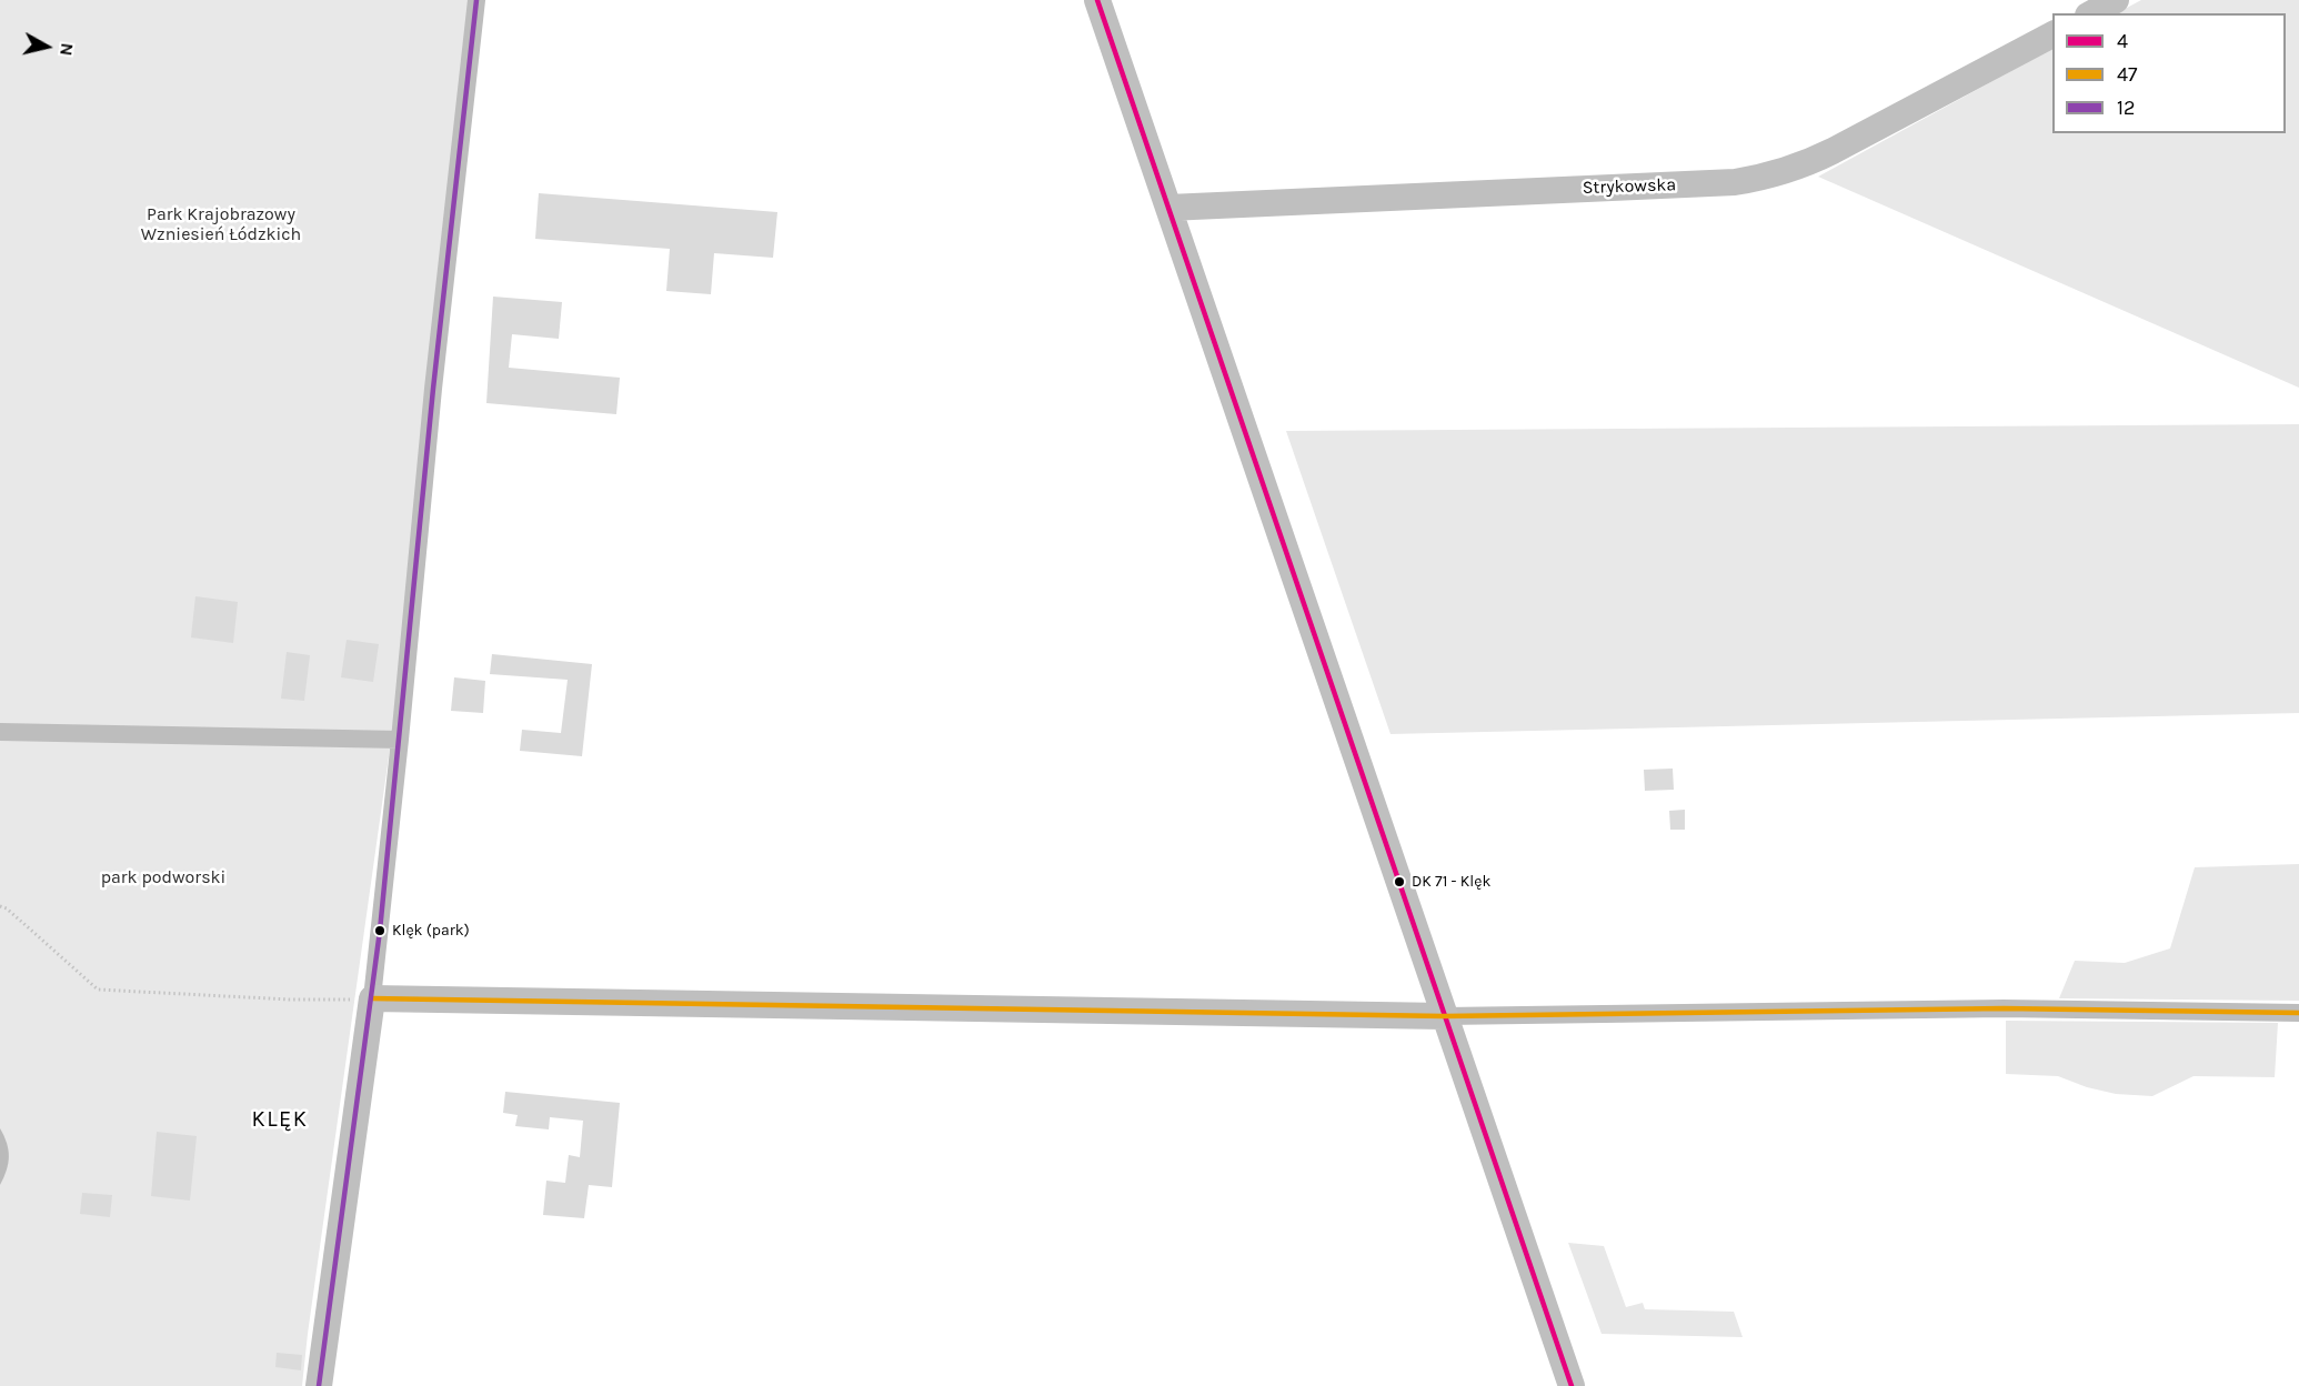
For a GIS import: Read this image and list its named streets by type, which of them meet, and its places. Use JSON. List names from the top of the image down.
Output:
{
  "streets": {
    "street": ["Strykowska"]
  },
  "districts": ["KLĘK"],
  "parks": ["Park Krajobrazowy Wzniesień Łódzkich", "park podworski"],
  "places": ["DK 71 - Klęk", "Klęk (park)"],
  "lines": ["transit line 4", "transit line 12", "transit line 47"],
  "legend": ["4", "47", "12"],
  "north": "right"
}
